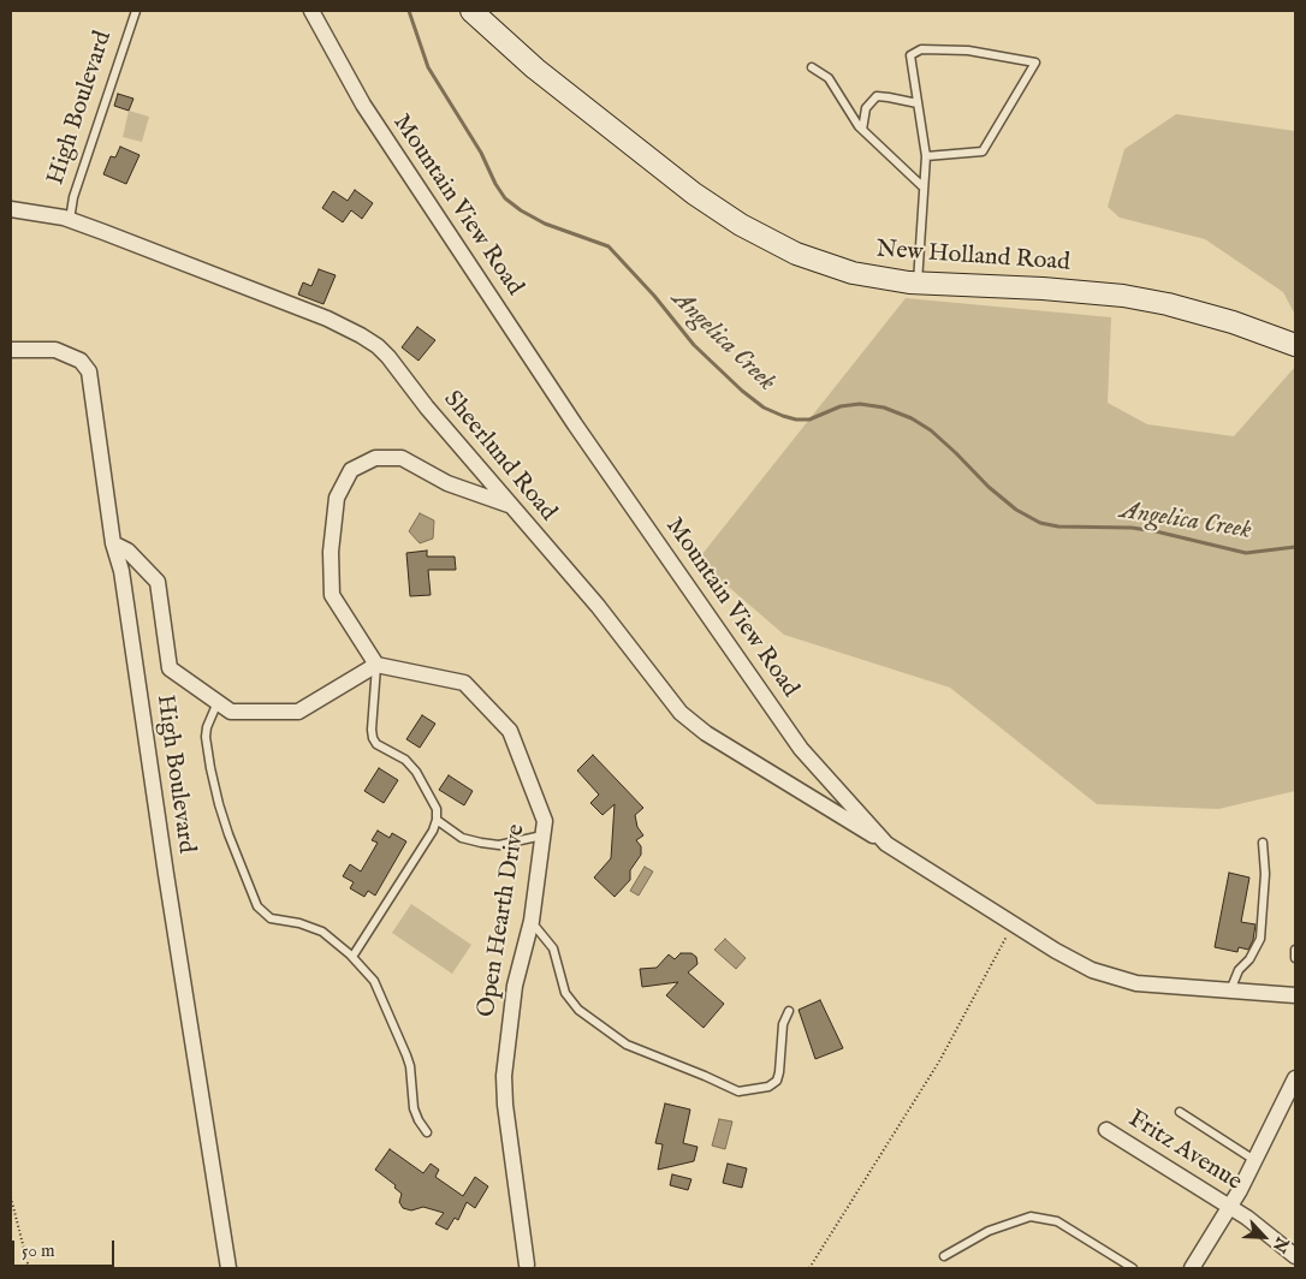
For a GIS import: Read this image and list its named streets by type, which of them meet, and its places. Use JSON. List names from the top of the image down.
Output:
{
  "streets": {
    "main road": ["New Holland Road"],
    "street": [
      "High Boulevard",
      "Mountain View Road",
      "Sheerlund Road",
      "Open Hearth Drive",
      "Fritz Avenue"
    ]
  },
  "crossings": [
    ["High Boulevard", "Sheerlund Road"],
    ["Mountain View Road", "Sheerlund Road"]
  ],
  "water": ["Angelica Creek"],
  "scale_bar": "50 m",
  "north": "bottom right"
}
